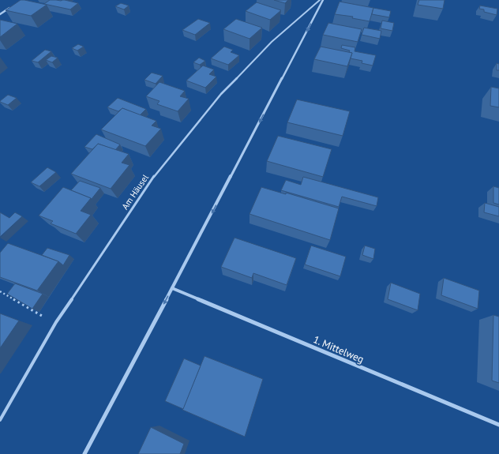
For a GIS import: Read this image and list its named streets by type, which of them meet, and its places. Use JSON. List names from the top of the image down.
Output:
{
  "streets": {
    "street": ["1. Mittelweg"],
    "lane": ["Am Häusel"]
  }
}
